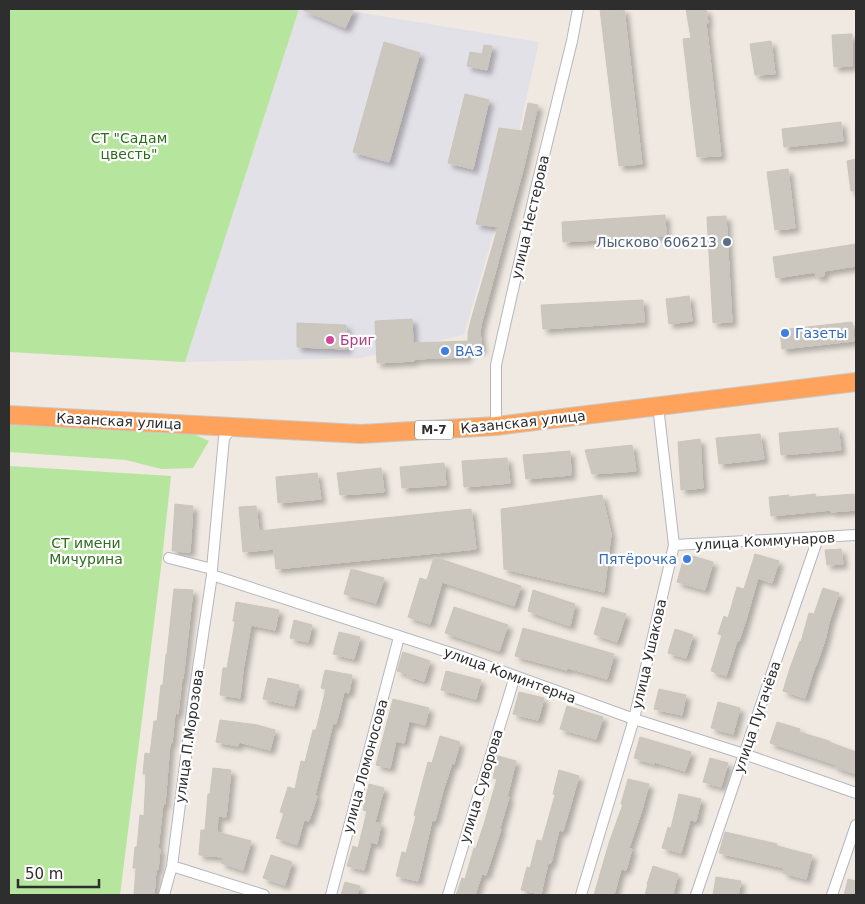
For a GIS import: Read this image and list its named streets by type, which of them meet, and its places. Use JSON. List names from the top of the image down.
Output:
{
  "streets": {
    "highway": ["Казанская улица", "М-7"],
    "street": [
      "улица Нестерова",
      "улица Коммунаров",
      "улица Ушакова",
      "улица Коминтерна",
      "улица Пугачёва",
      "улица П.Морозова",
      "улица Ломоносова",
      "улица Суворова"
    ]
  },
  "crossings": [
    ["улица Нестерова", "Казанская улица"],
    ["Казанская улица", "улица Ушакова"],
    ["Казанская улица", "улица П.Морозова"],
    ["улица Коммунаров", "улица Ушакова"],
    ["улица Коммунаров", "улица Пугачёва"],
    ["улица Ушакова", "улица Коминтерна"],
    ["улица Коминтерна", "улица Пугачёва"],
    ["улица Коминтерна", "улица П.Морозова"],
    ["улица Коминтерна", "улица Ломоносова"],
    ["улица Коминтерна", "улица Суворова"]
  ],
  "parks": ["СТ \"Садам цвесть\"", "СТ имени Мичурина"],
  "places": [
    "Лысково 606213",
    "Газеты",
    "Бриг",
    "ВАЗ",
    "Пятёрочка"
  ],
  "scale_bar": "50 m"
}
